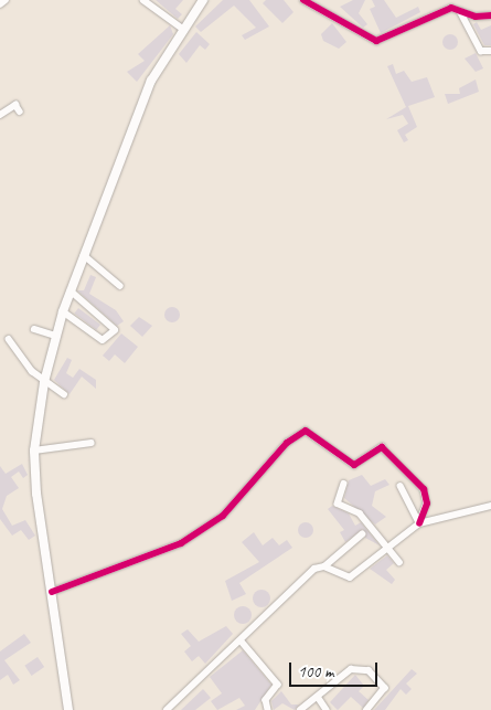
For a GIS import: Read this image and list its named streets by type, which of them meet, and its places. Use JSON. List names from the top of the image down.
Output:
{
  "scale_bar": "100 m"
}
